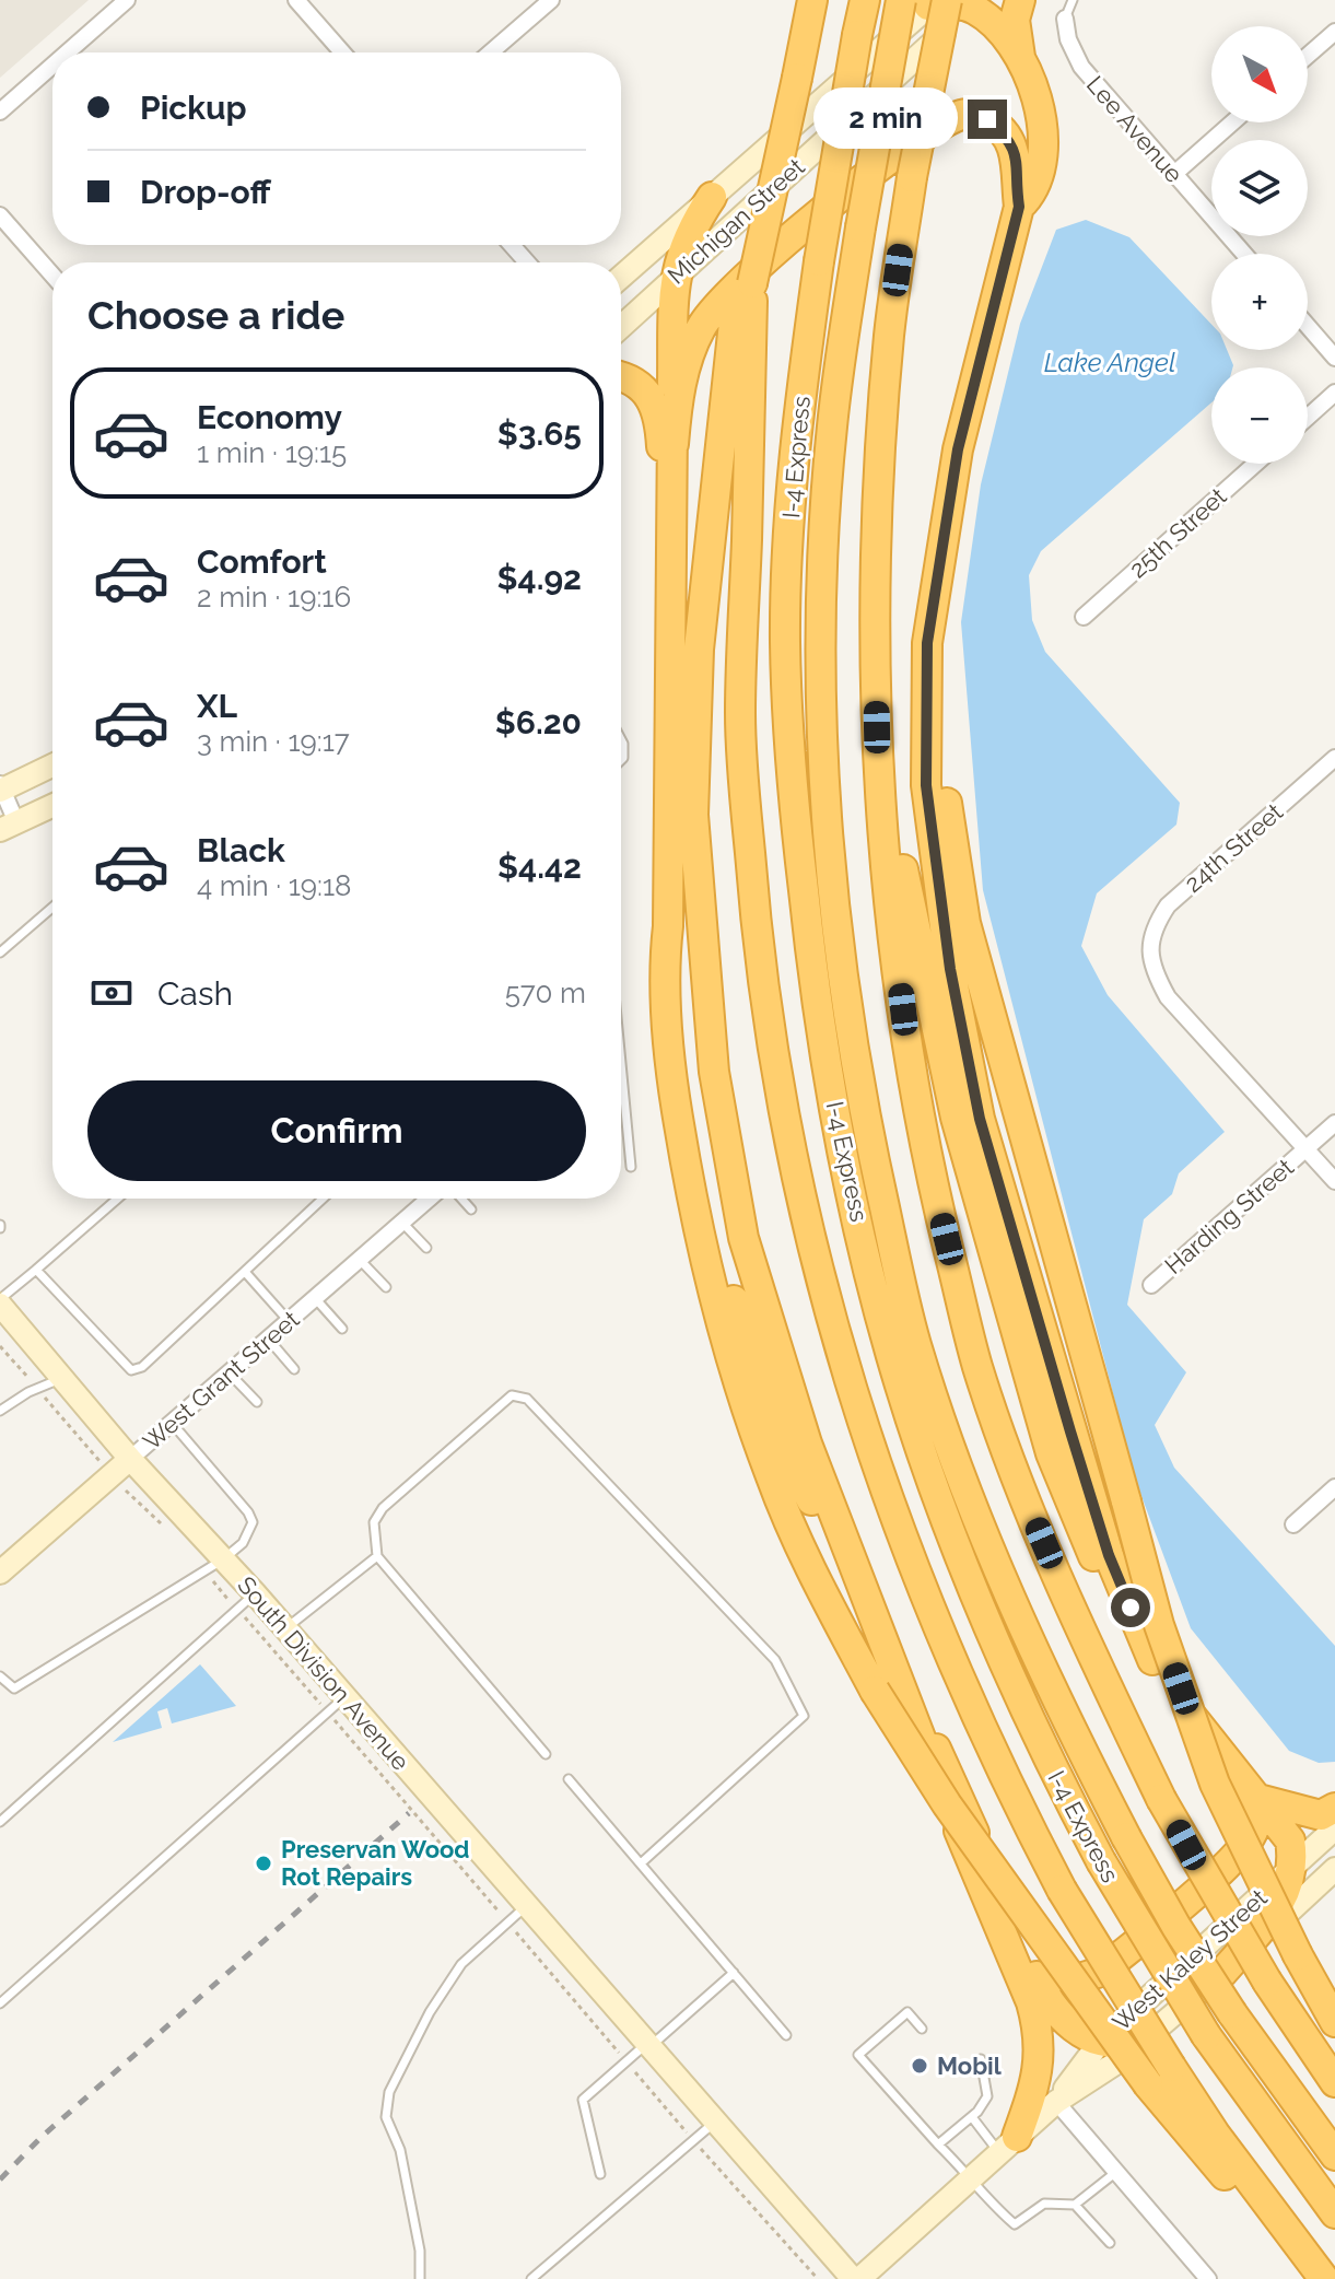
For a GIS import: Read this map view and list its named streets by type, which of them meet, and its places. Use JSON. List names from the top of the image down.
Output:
{
  "streets": {
    "highway": ["I-4 Express"],
    "street": [
      "Lee Avenue",
      "Michigan Street",
      "25th Street",
      "24th Street",
      "Harding Street",
      "West Grant Street",
      "South Division Avenue",
      "West Kaley Street"
    ]
  },
  "crossings": [
    ["Michigan Street", "I-4 Express"],
    ["24th Street", "Harding Street"],
    ["West Grant Street", "South Division Avenue"]
  ],
  "water": ["Lake Angel"],
  "places": ["Preservan Wood Rot Repairs", "Mobil"],
  "north": "bottom right",
  "page": {
    "map_buttons": ["+", "−"],
    "banner": ["Pickup", "Drop-off"],
    "bubble": "2 min",
    "heading": "Choose a ride",
    "list": [
      {
        "name": "Economy",
        "note": "1 min · 19:15",
        "value": "$3.65"
      },
      {
        "name": "Comfort",
        "note": "2 min · 19:16",
        "value": "$4.92"
      },
      {
        "name": "XL",
        "note": "3 min · 19:17",
        "value": "$6.20"
      },
      {
        "name": "Black",
        "note": "4 min · 19:18",
        "value": "$4.42"
      }
    ],
    "pay": ["Cash", "570 m"],
    "buttons": "Confirm"
  }
}
